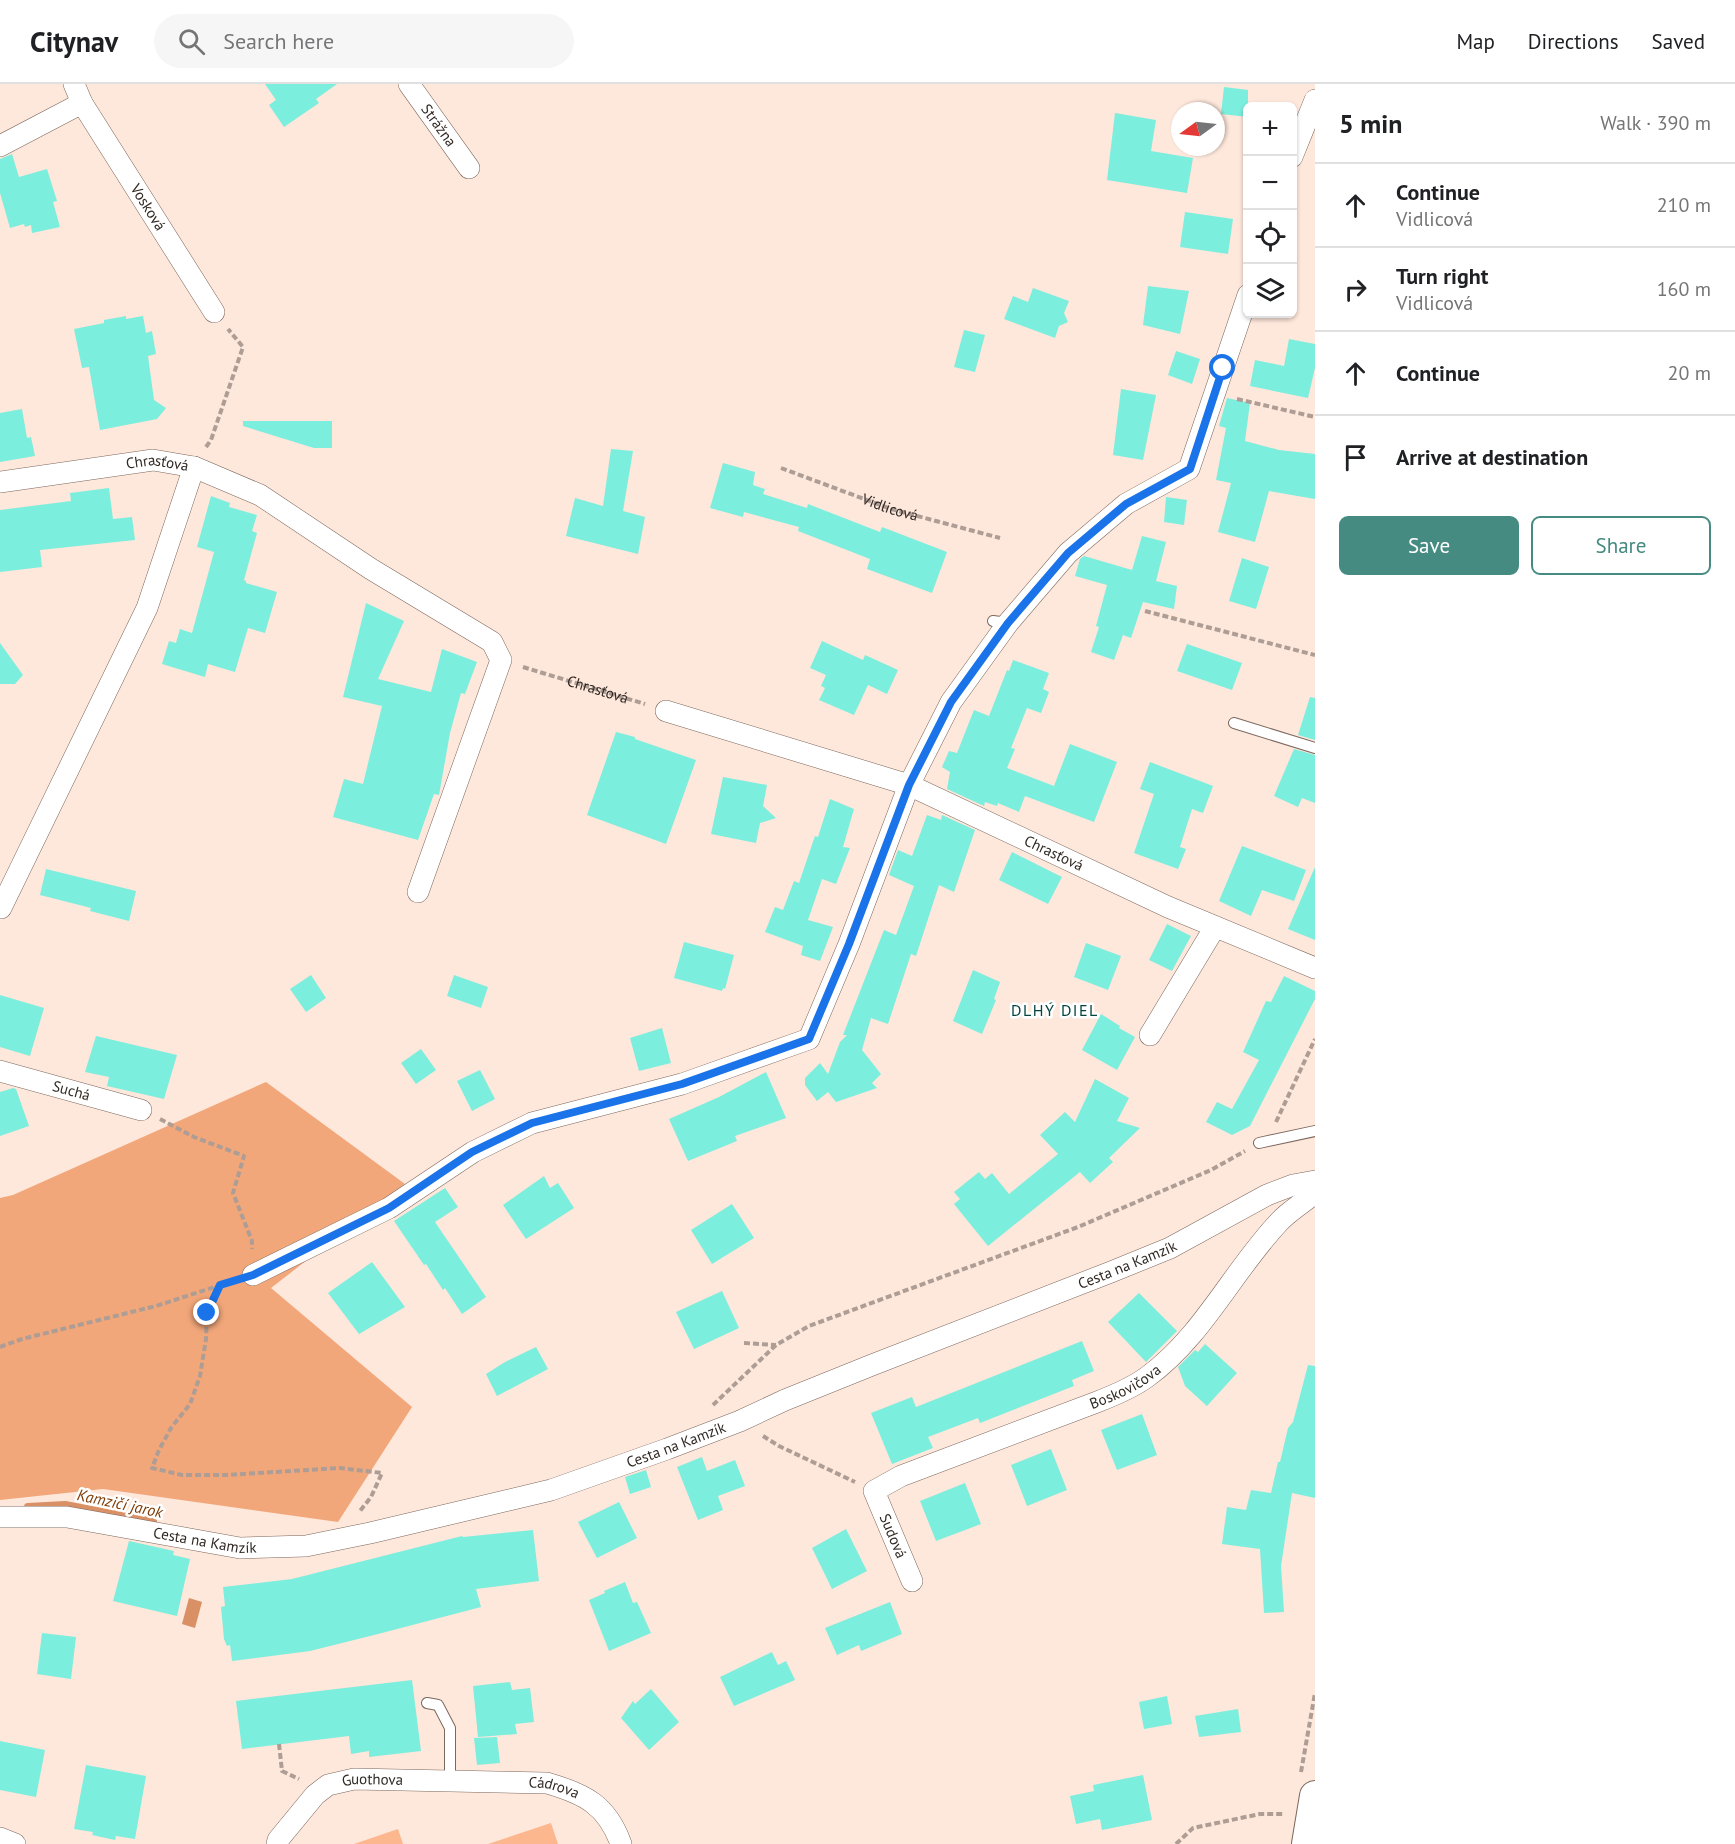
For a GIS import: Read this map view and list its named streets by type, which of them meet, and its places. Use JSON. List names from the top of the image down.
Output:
{
  "streets": {
    "street": [
      "Strážna",
      "Vosková",
      "Chrasťová",
      "Suchá",
      "Cesta na Kamzík",
      "Boskovičova",
      "Sudová",
      "Guothova",
      "Cádrova"
    ],
    "path": ["Vidlicová"]
  },
  "crossings": [
    ["Boskovičova", "Sudová"],
    ["Guothova", "Cádrova"]
  ],
  "districts": ["DLHÝ DIEL"],
  "water": ["Kamzičí jarok"],
  "north": "left",
  "page": {
    "header": "Citynav",
    "search": "Search here",
    "nav": ["Map", "Directions", "Saved"],
    "heading": ["5 min", "Walk · 390 m"],
    "map_buttons": ["+", "−"],
    "list": [
      ["Continue", "Vidlicová", "210 m"],
      ["Turn right", "Vidlicová", "160 m"],
      ["Continue", "20 m"],
      "Arrive at destination"
    ],
    "buttons": ["Save", "Share"]
  }
}
